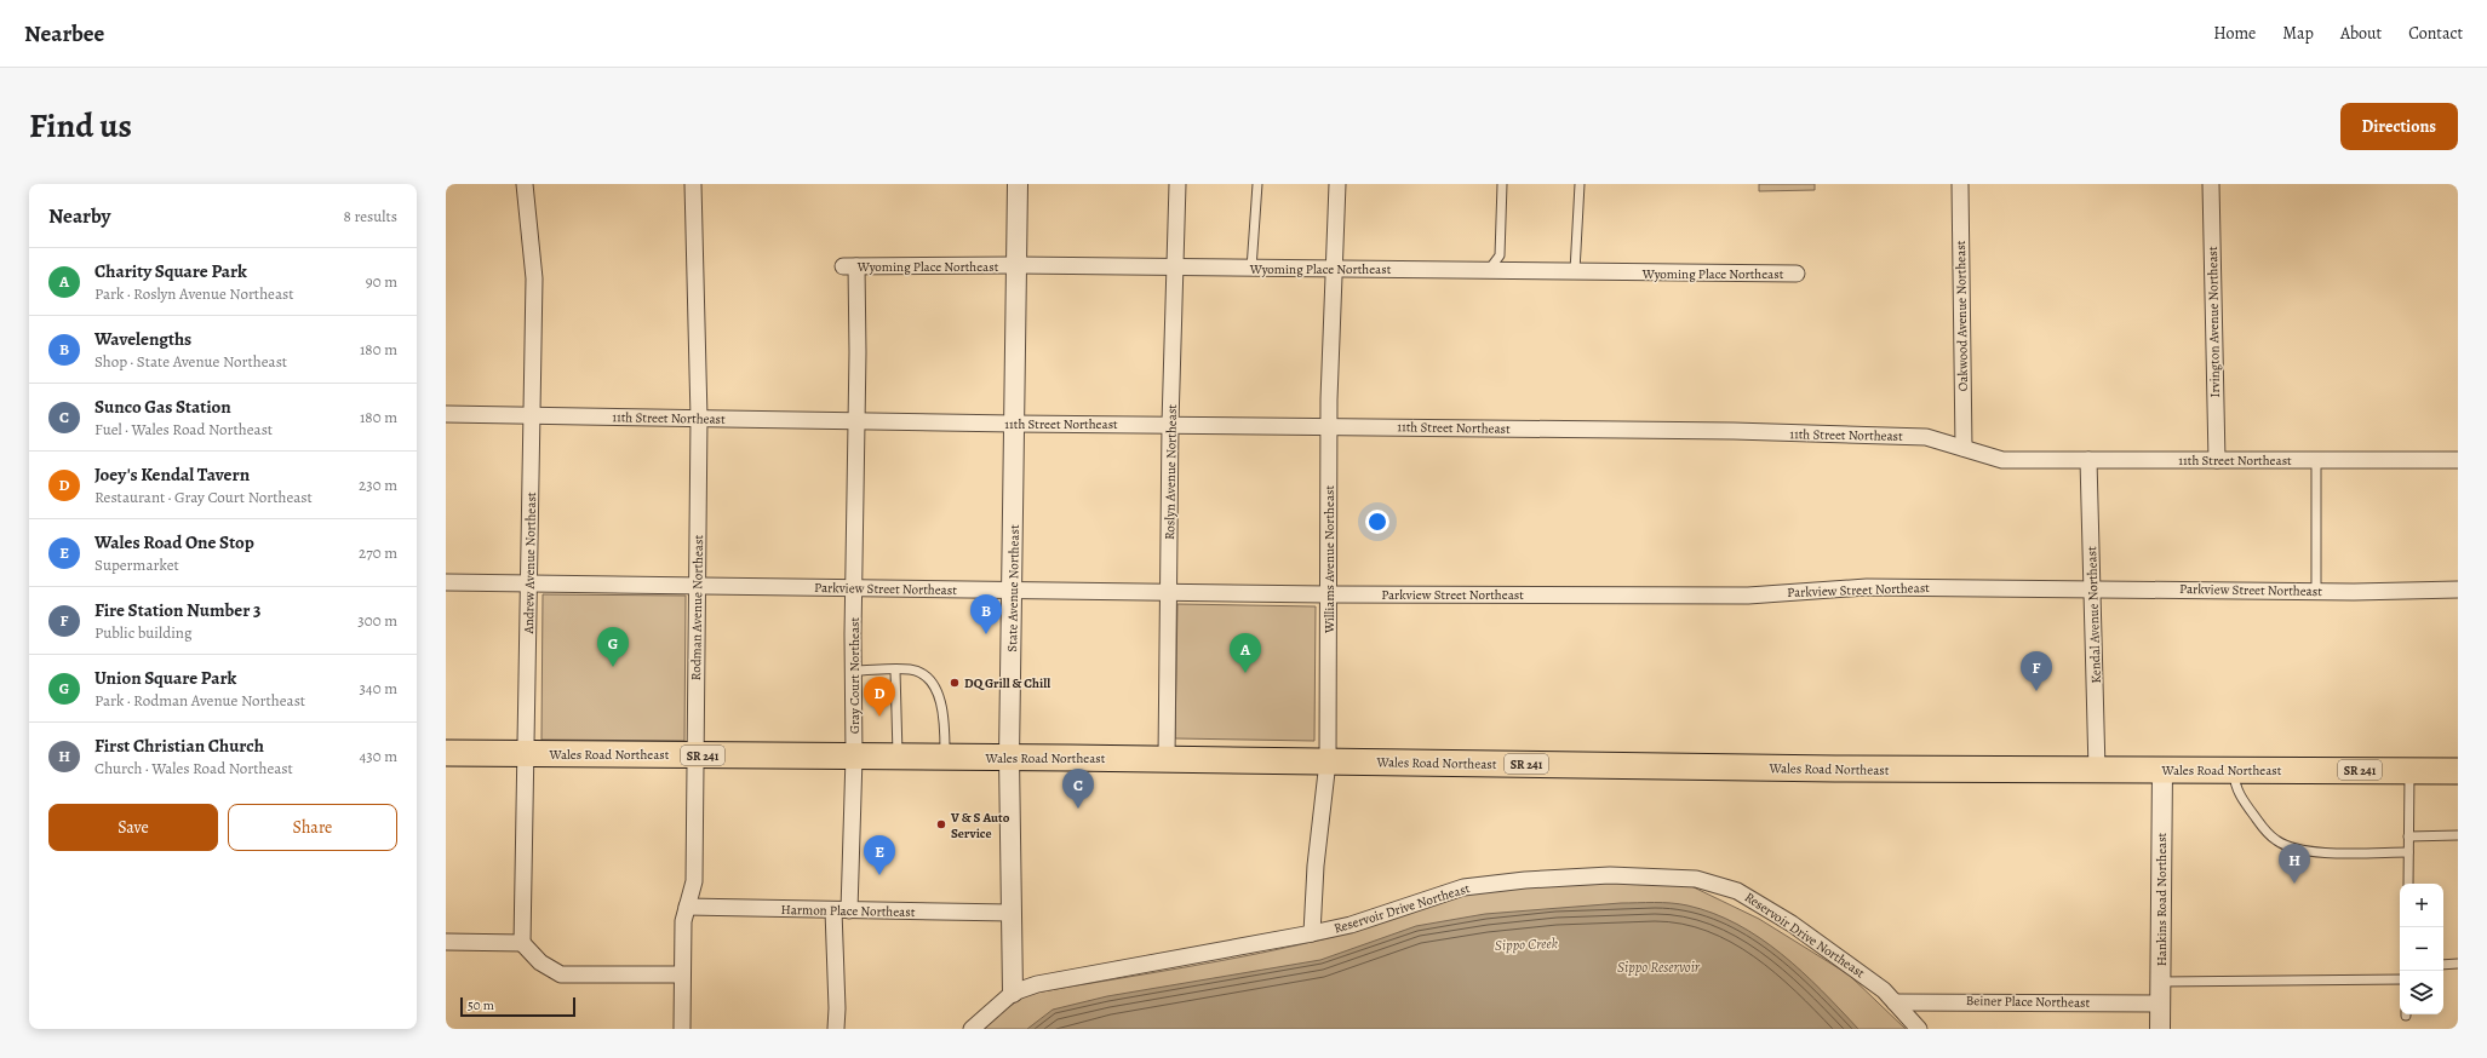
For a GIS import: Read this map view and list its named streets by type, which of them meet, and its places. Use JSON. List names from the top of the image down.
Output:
{
  "streets": {
    "main road": ["Wales Road Northeast", "SR 241"],
    "street": [
      "Wyoming Place Northeast",
      "Oakwood Avenue Northeast",
      "Irvington Avenue Northeast",
      "11th Street Northeast",
      "Roslyn Avenue Northeast",
      "Williams Avenue Northeast",
      "Andrew Avenue Northeast",
      "Parkview Street Northeast",
      "State Avenue Northeast",
      "Rodman Avenue Northeast",
      "Kendal Avenue Northeast",
      "Gray Court Northeast",
      "Hankins Road Northeast",
      "Reservoir Drive Northeast",
      "Harmon Place Northeast",
      "Beiner Place Northeast"
    ]
  },
  "crossings": [
    ["Wyoming Place Northeast", "Roslyn Avenue Northeast"],
    ["Wyoming Place Northeast", "Williams Avenue Northeast"],
    ["Wyoming Place Northeast", "State Avenue Northeast"],
    ["Wyoming Place Northeast", "Gray Court Northeast"],
    ["Oakwood Avenue Northeast", "11th Street Northeast"],
    ["Irvington Avenue Northeast", "11th Street Northeast"],
    ["11th Street Northeast", "Roslyn Avenue Northeast"],
    ["11th Street Northeast", "Williams Avenue Northeast"],
    ["11th Street Northeast", "Andrew Avenue Northeast"],
    ["11th Street Northeast", "State Avenue Northeast"],
    ["11th Street Northeast", "Rodman Avenue Northeast"],
    ["11th Street Northeast", "Kendal Avenue Northeast"],
    ["11th Street Northeast", "Gray Court Northeast"],
    ["Roslyn Avenue Northeast", "Parkview Street Northeast"],
    ["Roslyn Avenue Northeast", "Wales Road Northeast"],
    ["Williams Avenue Northeast", "Parkview Street Northeast"],
    ["Williams Avenue Northeast", "Wales Road Northeast"],
    ["Williams Avenue Northeast", "Reservoir Drive Northeast"],
    ["Andrew Avenue Northeast", "Parkview Street Northeast"],
    ["Andrew Avenue Northeast", "Wales Road Northeast"],
    ["Parkview Street Northeast", "State Avenue Northeast"],
    ["Parkview Street Northeast", "Rodman Avenue Northeast"],
    ["Parkview Street Northeast", "Kendal Avenue Northeast"],
    ["Parkview Street Northeast", "Gray Court Northeast"],
    ["State Avenue Northeast", "Wales Road Northeast"],
    ["State Avenue Northeast", "Reservoir Drive Northeast"],
    ["State Avenue Northeast", "Harmon Place Northeast"],
    ["Rodman Avenue Northeast", "Wales Road Northeast"],
    ["Rodman Avenue Northeast", "Harmon Place Northeast"],
    ["Kendal Avenue Northeast", "Wales Road Northeast"],
    ["Gray Court Northeast", "Wales Road Northeast"],
    ["Gray Court Northeast", "Harmon Place Northeast"],
    ["Wales Road Northeast", "Hankins Road Northeast"],
    ["Hankins Road Northeast", "Beiner Place Northeast"],
    ["Reservoir Drive Northeast", "Beiner Place Northeast"]
  ],
  "water": ["Sippo Creek", "Sippo Reservoir"],
  "places": ["DQ Grill & Chill", "V & S Auto Service"],
  "scale_bar": "50 m",
  "page": {
    "header": "Nearbee",
    "nav": [
      "Home",
      "Map",
      "About",
      "Contact"
    ],
    "title": "Find us",
    "buttons": [
      "Directions",
      ["Save", "Share"]
    ],
    "heading": ["Nearby", "8 results"],
    "list": [
      {
        "mark": "A",
        "name": "Charity Square Park",
        "note": "Park · Roslyn Avenue Northeast",
        "value": "90 m"
      },
      {
        "mark": "B",
        "name": "Wavelengths",
        "note": "Shop · State Avenue Northeast",
        "value": "180 m"
      },
      {
        "mark": "C",
        "name": "Sunco Gas Station",
        "note": "Fuel · Wales Road Northeast",
        "value": "180 m"
      },
      {
        "mark": "D",
        "name": "Joey's Kendal Tavern",
        "note": "Restaurant · Gray Court Northeast",
        "value": "230 m"
      },
      {
        "mark": "E",
        "name": "Wales Road One Stop",
        "note": "Supermarket",
        "value": "270 m"
      },
      {
        "mark": "F",
        "name": "Fire Station Number 3",
        "note": "Public building",
        "value": "300 m"
      },
      {
        "mark": "G",
        "name": "Union Square Park",
        "note": "Park · Rodman Avenue Northeast",
        "value": "340 m"
      },
      {
        "mark": "H",
        "name": "First Christian Church",
        "note": "Church · Wales Road Northeast",
        "value": "430 m"
      }
    ],
    "pins": [
      "B",
      "G",
      "A",
      "F",
      "D",
      "C",
      "E",
      "H"
    ],
    "map_buttons": ["+", "−"],
    "scale": "50 m"
  }
}
